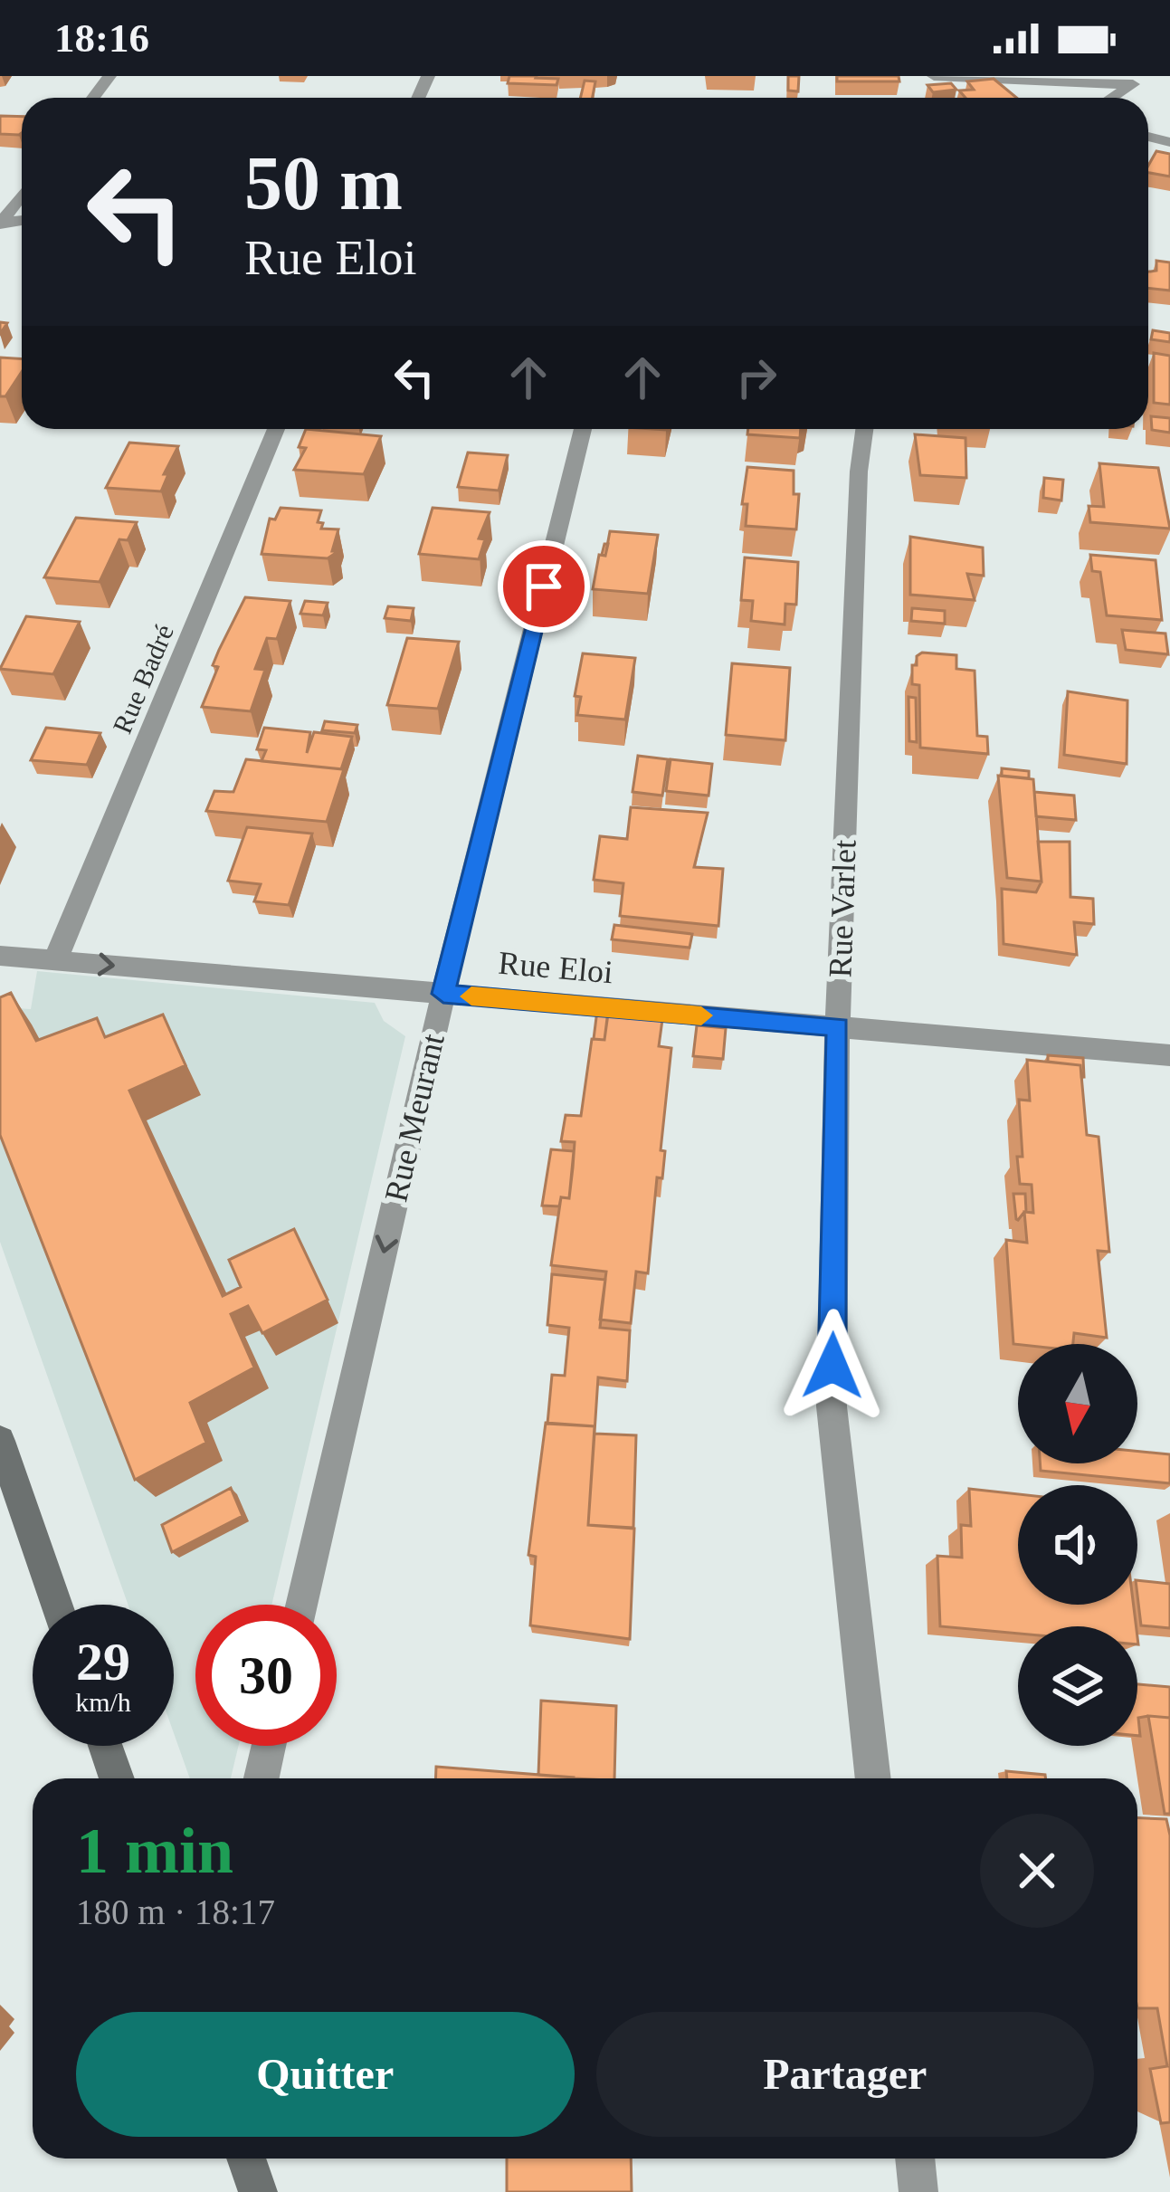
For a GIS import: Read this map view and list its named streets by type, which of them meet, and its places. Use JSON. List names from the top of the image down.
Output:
{
  "streets": {
    "street": [
      "Rue Badré",
      "Rue Varlet",
      "Rue Eloi",
      "Rue Meurant"
    ]
  },
  "crossings": [
    ["Rue Badré", "Rue Eloi"],
    ["Rue Varlet", "Rue Eloi"],
    ["Rue Eloi", "Rue Meurant"]
  ],
  "one_way": ["Rue Meurant"],
  "north": "bottom",
  "page": {
    "status": "18:16",
    "turn": ["50 m", "Rue Eloi"],
    "speed": "29 km/h",
    "limit": "30",
    "heading": ["1 min", "180 m · 18:17"],
    "buttons": ["Quitter", "Partager"]
  }
}
